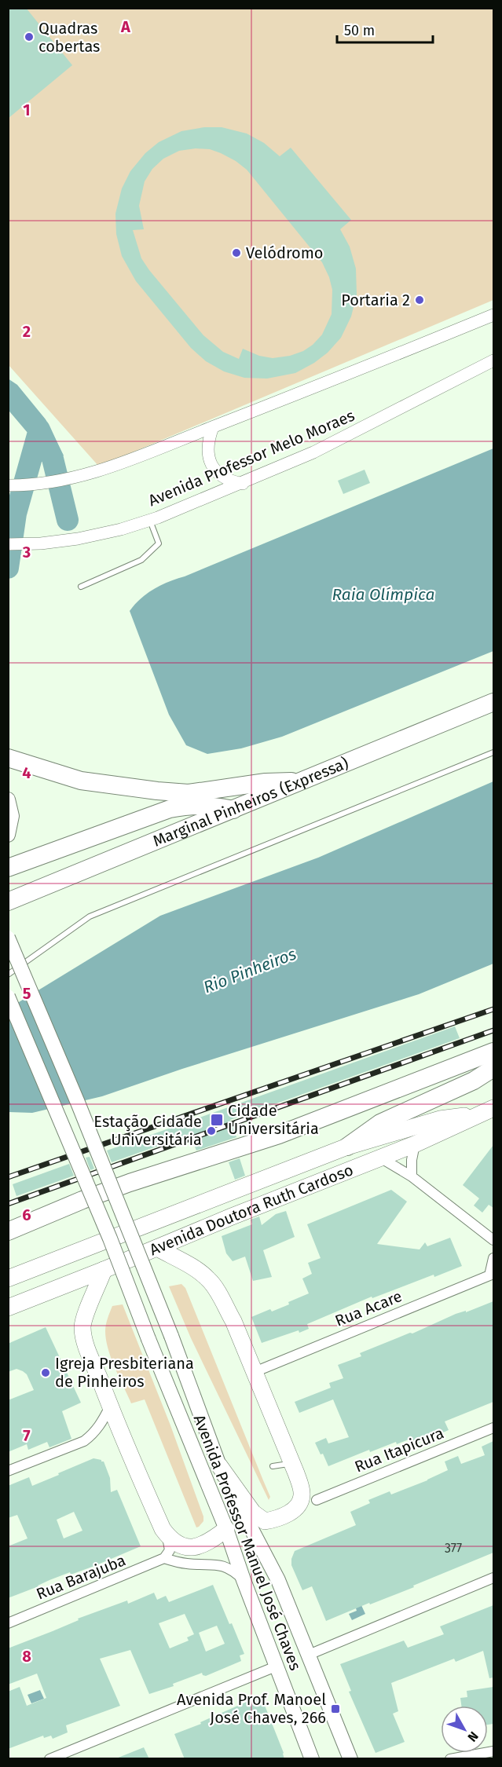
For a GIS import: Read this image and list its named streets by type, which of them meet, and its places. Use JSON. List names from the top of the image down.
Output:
{
  "streets": {
    "highway": ["Marginal Pinheiros (Expressa)", "Avenida Doutora Ruth Cardoso"],
    "main road": ["Avenida Professor Manuel José Chaves"],
    "street": [
      "Avenida Professor Melo Moraes",
      "Rua Acare",
      "Rua Itapicura",
      "Rua Barajuba"
    ]
  },
  "water": ["Raia Olímpica", "Rio Pinheiros"],
  "places": {
    "other": [
      "Quadras cobertas",
      "Velódromo",
      "Portaria 2",
      "Estação Cidade Universitária",
      "Igreja Presbiteriana de Pinheiros"
    ],
    "transit": ["Cidade Universitária", "Avenida Prof. Manoel José Chaves, 266"]
  },
  "house_numbers": ["377"],
  "scale_bar": "50 m",
  "north": "bottom right",
  "grid": {
    "columns": ["A"],
    "rows": [
      "1",
      "2",
      "3",
      "4",
      "5",
      "6",
      "7",
      "8"
    ]
  }
}
